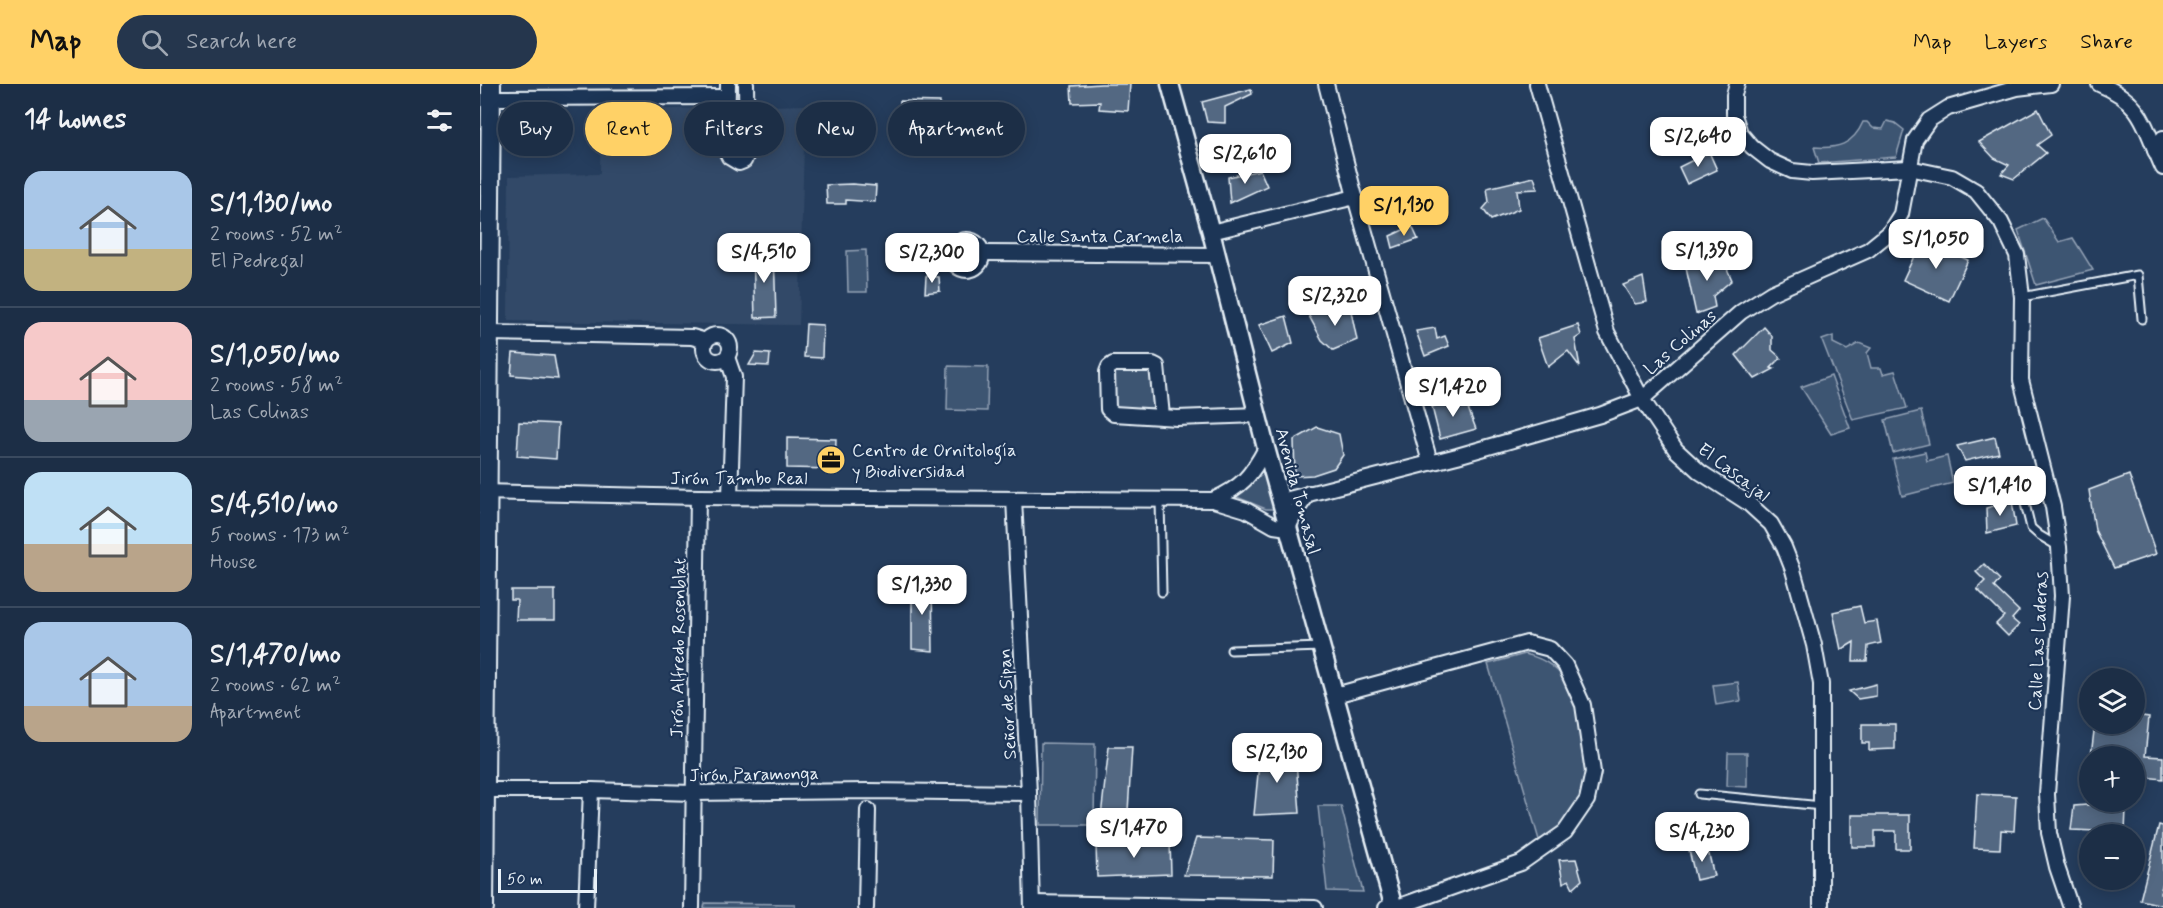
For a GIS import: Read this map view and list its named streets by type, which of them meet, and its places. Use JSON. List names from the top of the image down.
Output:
{
  "streets": {
    "street": [
      "Calle Santa Carmela",
      "Las Colinas",
      "El Cascajal",
      "Jirón Tambo Real",
      "Avenida Tomasal",
      "Calle Las Laderas",
      "Jirón Alfredo Rosenblat",
      "Señor de Sipan",
      "Jirón Paramonga"
    ]
  },
  "crossings": [
    ["Calle Santa Carmela", "Avenida Tomasal"],
    ["Las Colinas", "El Cascajal"],
    ["Las Colinas", "Avenida Tomasal"],
    ["Las Colinas", "Calle Las Laderas"],
    ["Jirón Tambo Real", "Avenida Tomasal"],
    ["Jirón Tambo Real", "Jirón Alfredo Rosenblat"],
    ["Jirón Tambo Real", "Señor de Sipan"],
    ["Jirón Alfredo Rosenblat", "Jirón Paramonga"],
    ["Señor de Sipan", "Jirón Paramonga"]
  ],
  "places": {
    "office": ["Centro de Ornitología y Biodiversidad"]
  },
  "scale_bar": "50 m",
  "page": {
    "header": "Map",
    "search": "Search here",
    "nav": ["Map", "Layers", "Share"],
    "heading": "14 homes",
    "chip": [
      "Buy",
      "Rent",
      "Filters",
      "New",
      "Apartment"
    ],
    "price": [
      "S/2,640",
      "S/2,610",
      "S/1,130",
      "S/1,050",
      "S/1,390",
      "S/4,510",
      "S/2,300",
      "S/2,320",
      "S/1,420",
      "S/1,410",
      "S/1,330",
      "S/2,130",
      "S/1,470",
      "S/4,230"
    ],
    "list": [
      {
        "name": "S/1,130/mo",
        "note": "2 rooms · 52 m² · El Pedregal"
      },
      {
        "name": "S/1,050/mo",
        "note": "2 rooms · 58 m² · Las Colinas"
      },
      {
        "name": "S/4,510/mo",
        "note": "5 rooms · 173 m² · House"
      },
      {
        "name": "S/1,470/mo",
        "note": "2 rooms · 62 m² · Apartment"
      }
    ],
    "map_buttons": ["+", "−"],
    "scale": "50 m"
  }
}
